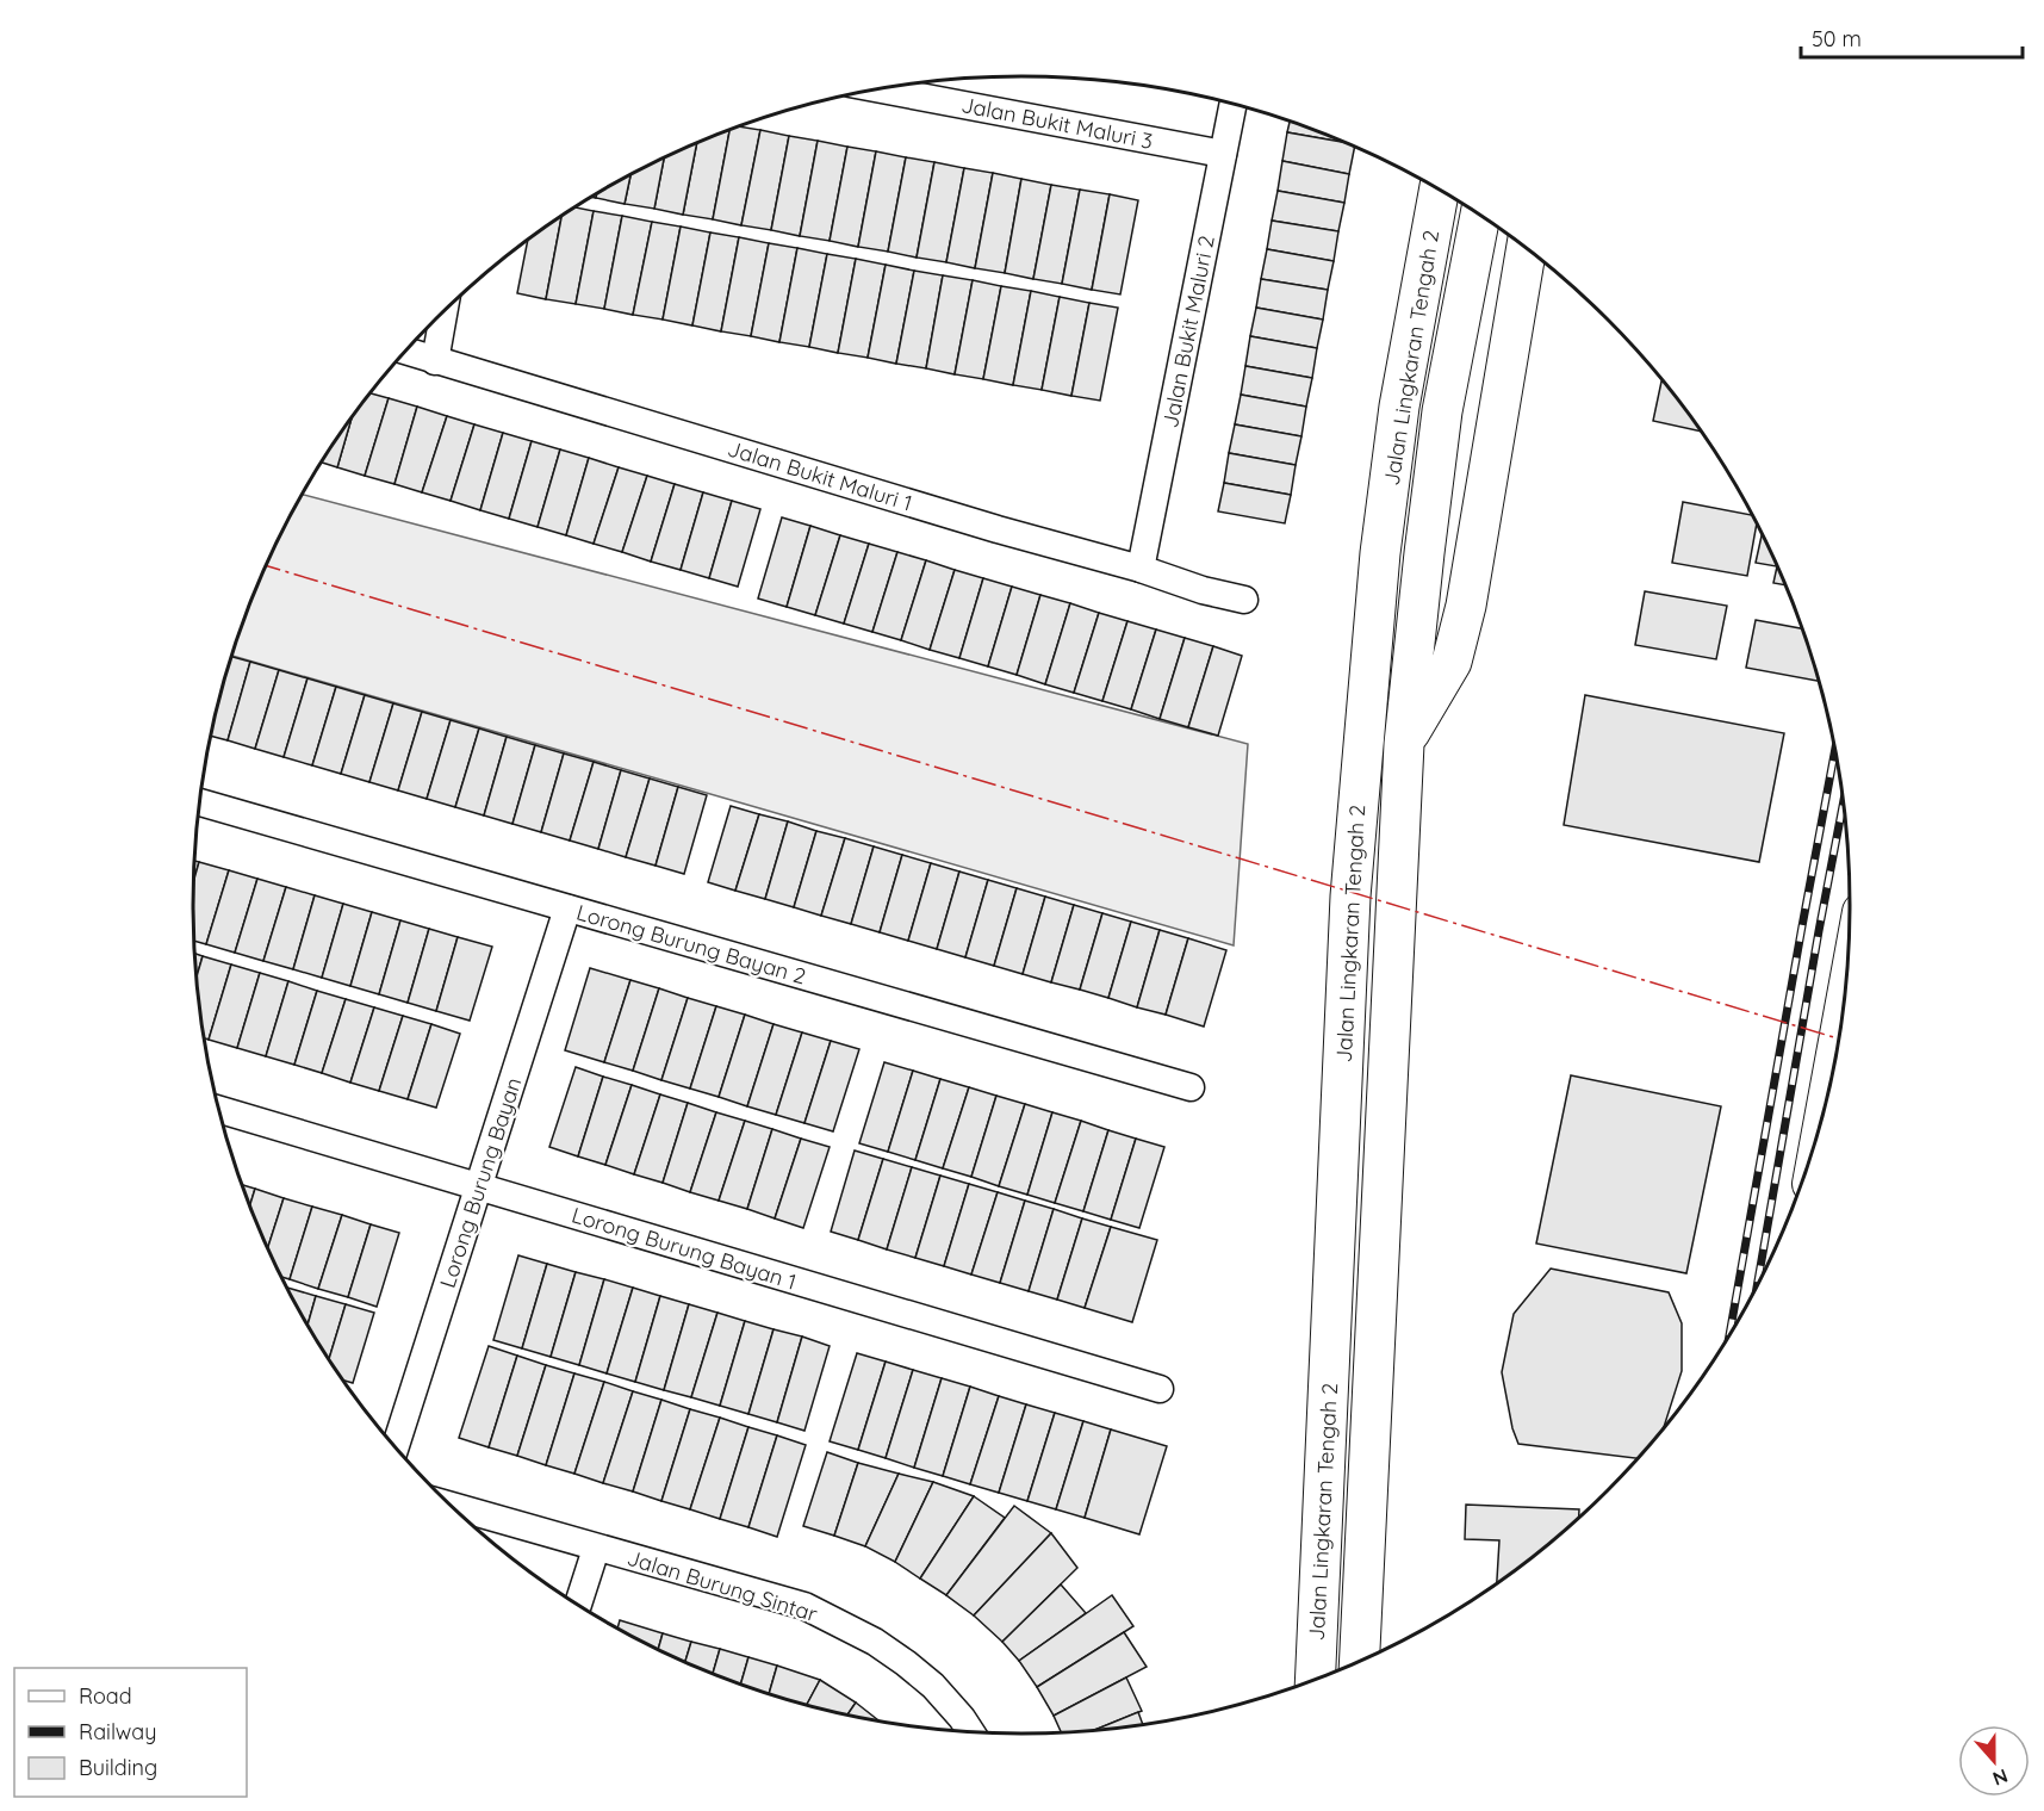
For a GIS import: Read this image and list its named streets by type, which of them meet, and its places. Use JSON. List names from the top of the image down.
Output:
{
  "streets": {
    "highway": ["Jalan Lingkaran Tengah 2"],
    "street": [
      "Jalan Bukit Maluri 3",
      "Jalan Bukit Maluri 2",
      "Jalan Bukit Maluri 1",
      "Lorong Burung Bayan 2",
      "Lorong Burung Bayan",
      "Lorong Burung Bayan 1",
      "Jalan Burung Sintar"
    ]
  },
  "crossings": [
    ["Jalan Bukit Maluri 3", "Jalan Bukit Maluri 2"],
    ["Jalan Bukit Maluri 2", "Jalan Bukit Maluri 1"],
    ["Lorong Burung Bayan 2", "Lorong Burung Bayan"],
    ["Lorong Burung Bayan", "Lorong Burung Bayan 1"]
  ],
  "legend": ["Road", "Railway", "Building"],
  "scale_bar": "50 m",
  "north": "bottom"
}
